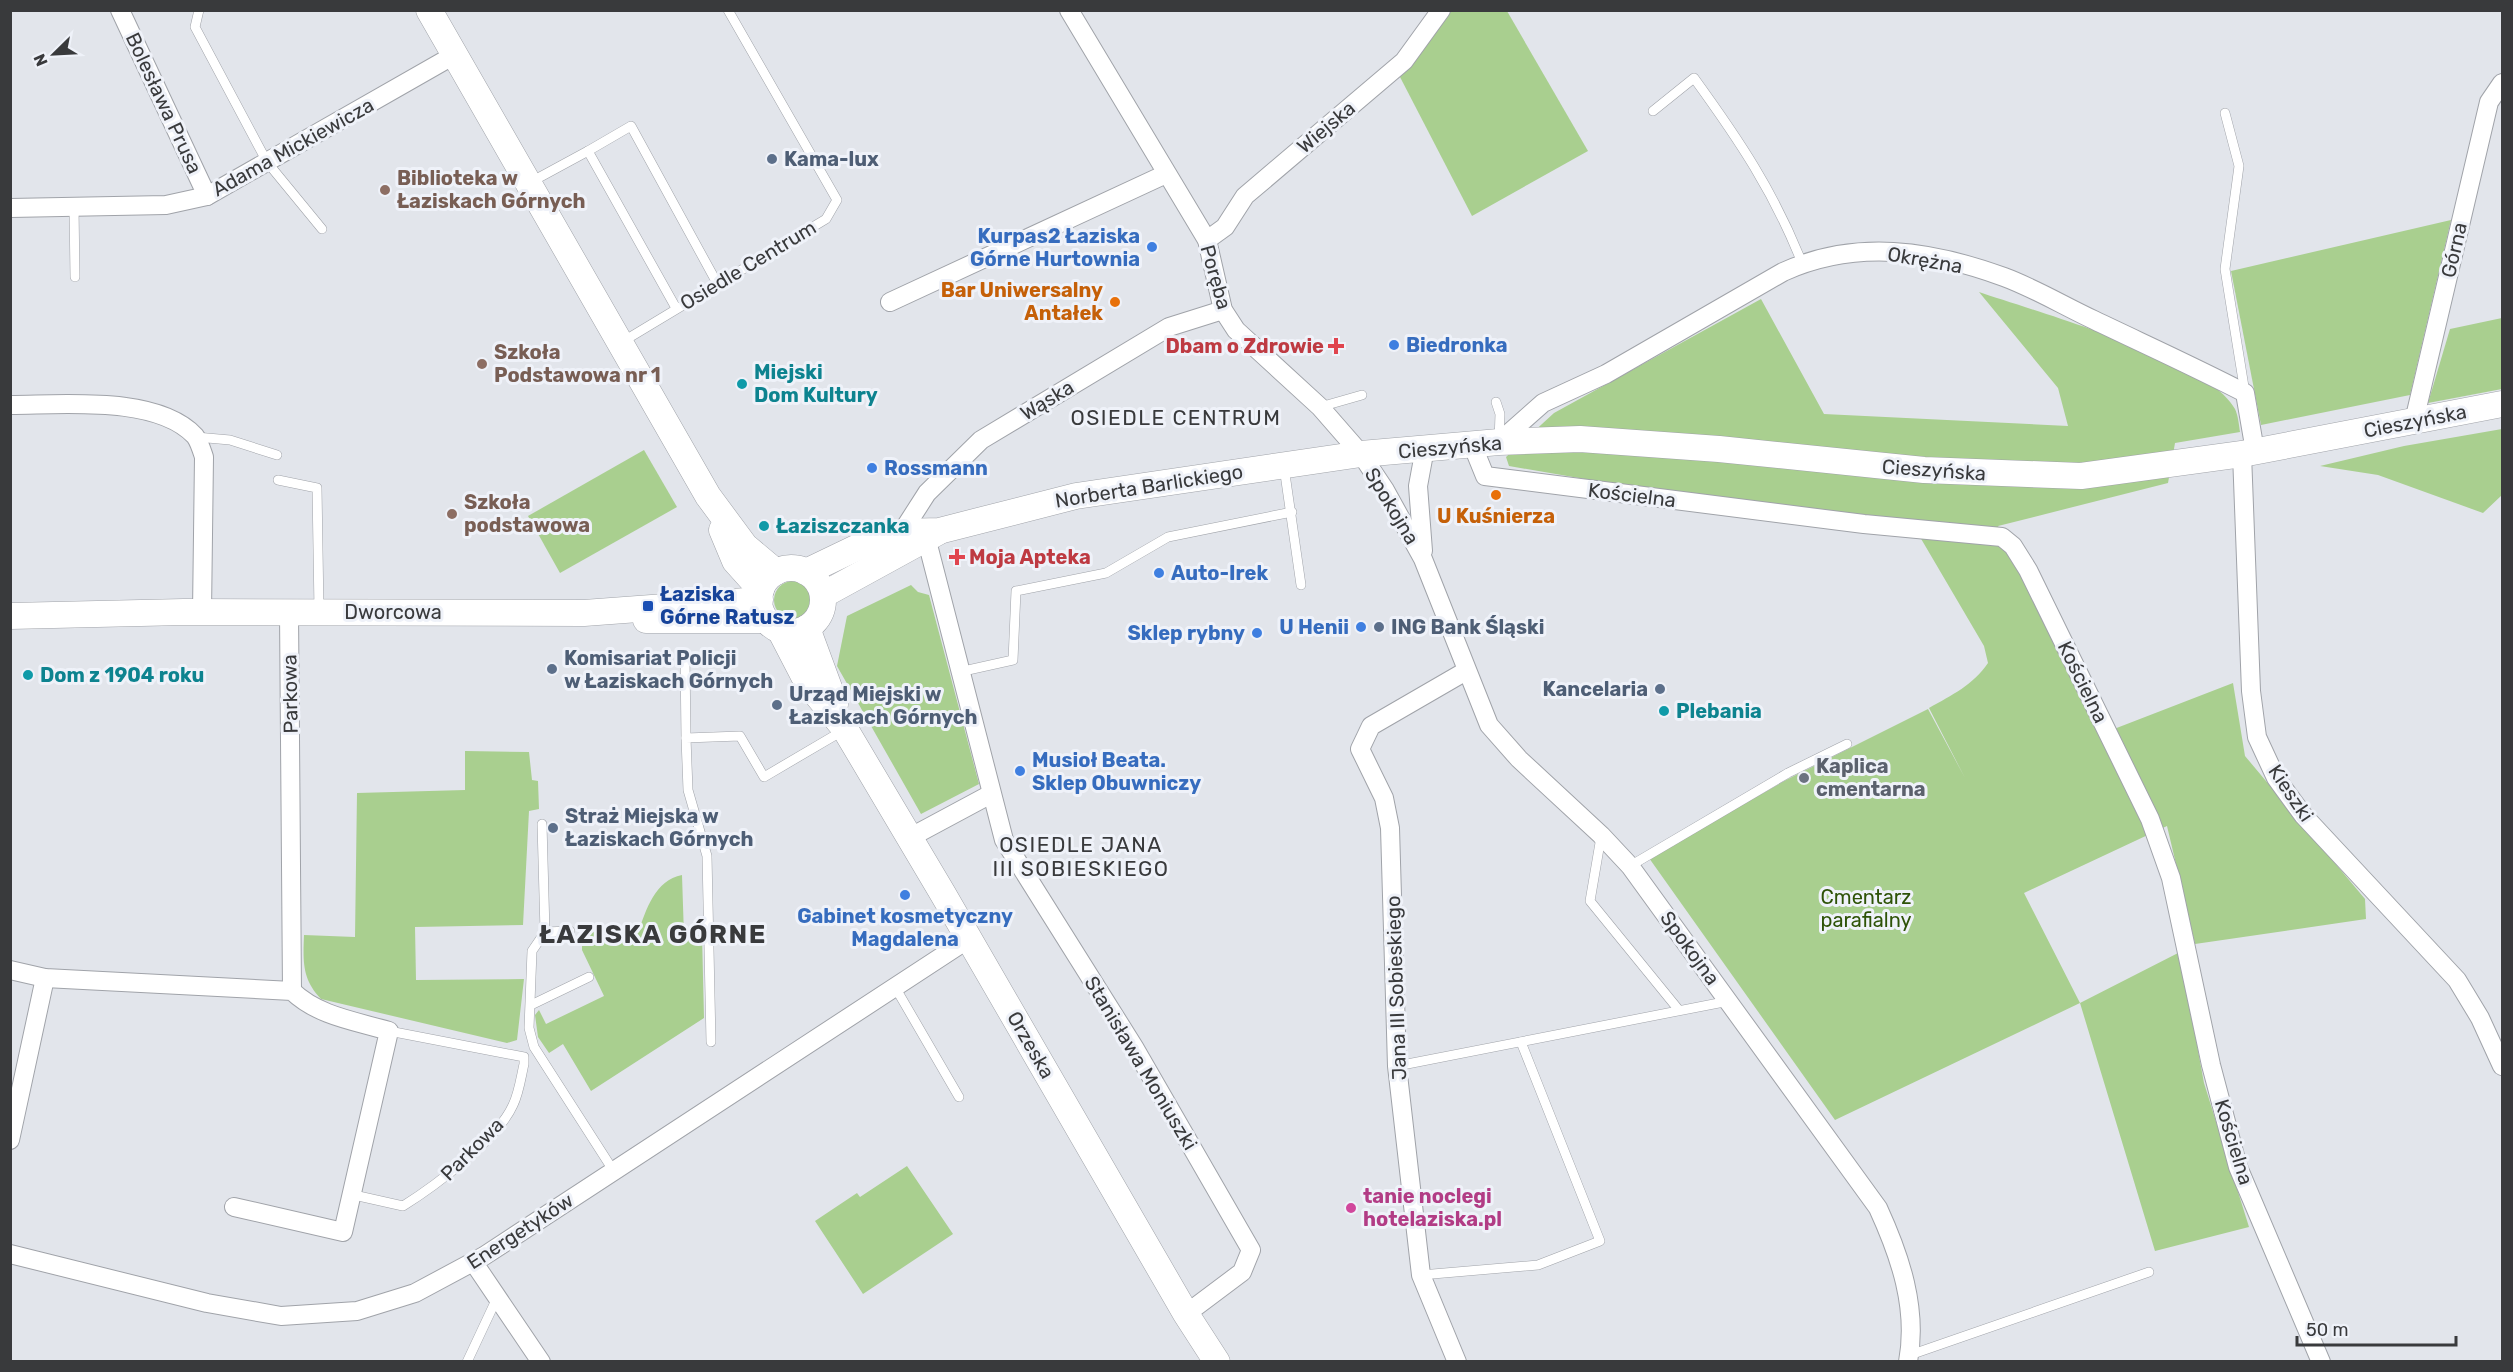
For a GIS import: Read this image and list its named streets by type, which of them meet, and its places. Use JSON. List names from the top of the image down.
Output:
{
  "streets": {
    "street": [
      "Bolesława Prusa",
      "Wiejska",
      "Adama Mickiewicza",
      "Górna",
      "Okrężna",
      "Poręba",
      "Wąska",
      "Cieszyńska",
      "Norberta Barlickiego",
      "Kościelna",
      "Spokojna",
      "Dworcowa",
      "Parkowa",
      "Kieszki",
      "Jana III Sobieskiego",
      "Orzeska",
      "Stanisława Moniuszki",
      "Energetyków"
    ],
    "lane": ["Osiedle Centrum"]
  },
  "crossings": [
    ["Bolesława Prusa", "Adama Mickiewicza"],
    ["Wiejska", "Poręba"],
    ["Górna", "Cieszyńska"],
    ["Okrężna", "Cieszyńska"],
    ["Poręba", "Wąska"],
    ["Poręba", "Cieszyńska"],
    ["Poręba", "Norberta Barlickiego"],
    ["Poręba", "Spokojna"],
    ["Wąska", "Norberta Barlickiego"],
    ["Cieszyńska", "Norberta Barlickiego"],
    ["Cieszyńska", "Kościelna"],
    ["Cieszyńska", "Spokojna"],
    ["Cieszyńska", "Kieszki"],
    ["Norberta Barlickiego", "Spokojna"],
    ["Norberta Barlickiego", "Dworcowa"],
    ["Norberta Barlickiego", "Orzeska"],
    ["Spokojna", "Jana III Sobieskiego"],
    ["Dworcowa", "Parkowa"],
    ["Dworcowa", "Orzeska"],
    ["Orzeska", "Stanisława Moniuszki"],
    ["Orzeska", "Energetyków"]
  ],
  "districts": ["OSIEDLE CENTRUM", "OSIEDLE JANA III SOBIESKIEGO", "ŁAZISKA GÓRNE"],
  "parks": ["Cmentarz parafialny"],
  "places": {
    "other": [
      "Kama-lux",
      "Biblioteka w Łaziskach Górnych",
      "Kurpas2 Łaziska Górne Hurtownia",
      "Bar Uniwersalny Antałek",
      "Biedronka",
      "Szkoła Podstawowa nr 1",
      "Miejski Dom Kultury",
      "Rossmann",
      "U Kuśnierza",
      "Szkoła podstawowa",
      "Łaziszczanka",
      "Auto-Irek",
      "U Henii",
      "ING Bank Śląski",
      "Sklep rybny",
      "Komisariat Policji w Łaziskach Górnych",
      "Dom z 1904 roku",
      "Kancelaria",
      "Urząd Miejski w Łaziskach Górnych",
      "Plebania",
      "Musioł Beata. Sklep Obuwniczy",
      "Kaplica cmentarna",
      "Straż Miejska w Łaziskach Górnych",
      "Gabinet kosmetyczny Magdalena",
      "tanie noclegi hotelaziska.pl"
    ],
    "health": ["Dbam o Zdrowie", "Moja Apteka"],
    "transit": ["Łaziska Górne Ratusz"]
  },
  "scale_bar": "50 m",
  "north": "bottom left"
}
